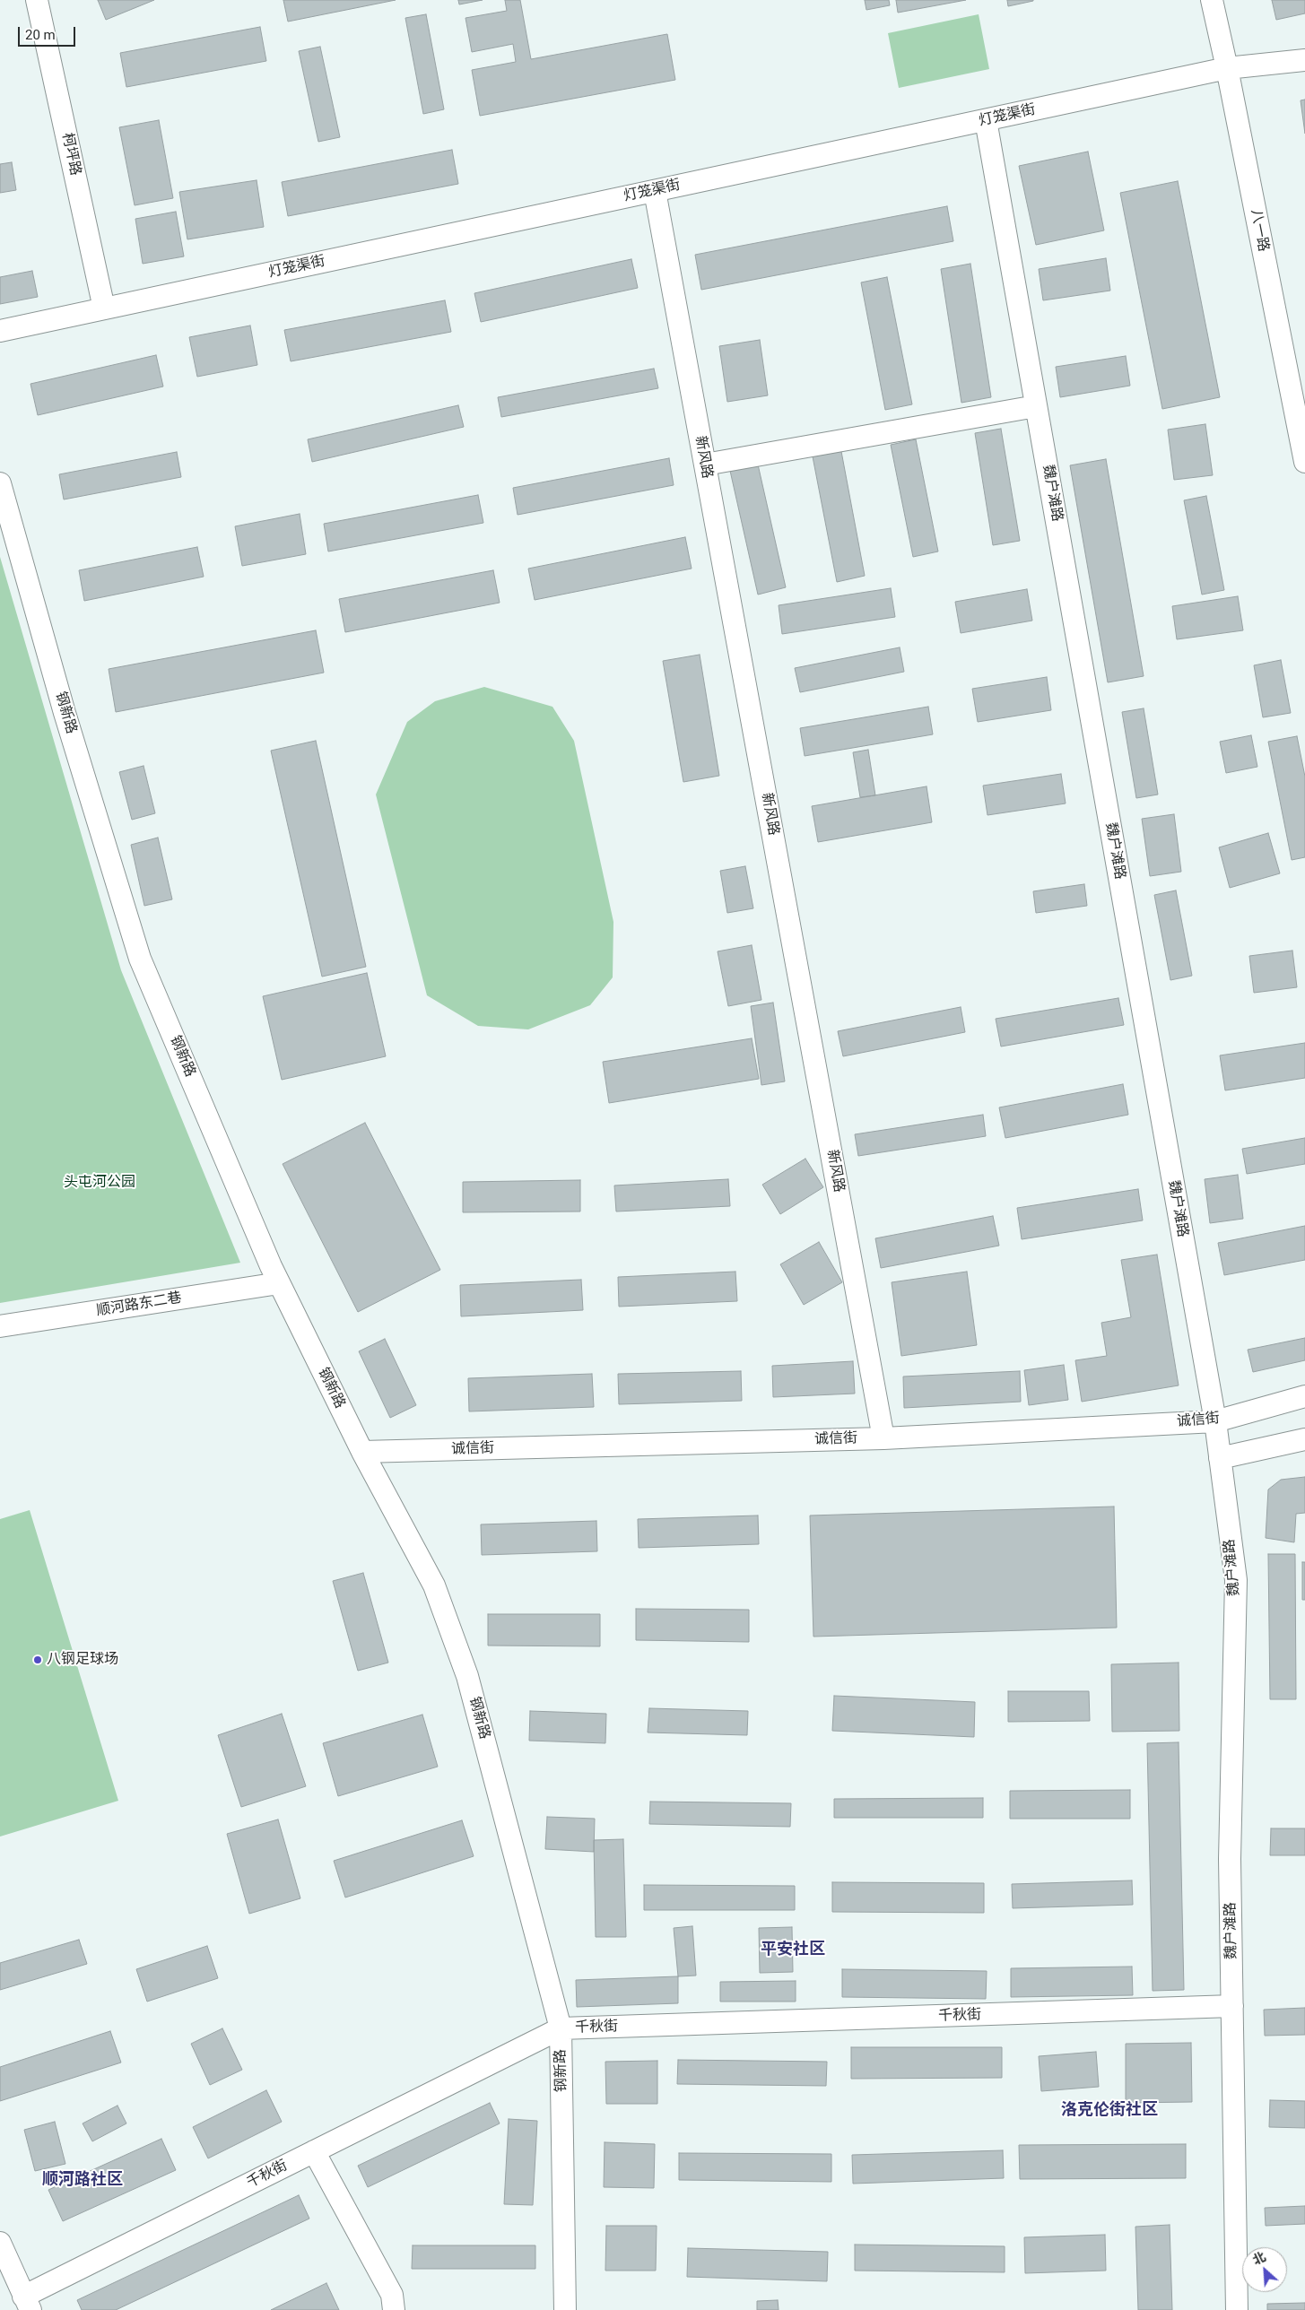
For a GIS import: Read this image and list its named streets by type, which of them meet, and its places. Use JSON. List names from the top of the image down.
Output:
{
  "streets": {
    "street": [
      "灯笼渠街",
      "柯坪路",
      "八一路",
      "新风路",
      "魏户滩路",
      "钢新路",
      "顺河路东二巷",
      "诚信街",
      "千秋街"
    ]
  },
  "crossings": [
    ["灯笼渠街", "柯坪路"],
    ["灯笼渠街", "八一路"],
    ["灯笼渠街", "新风路"],
    ["灯笼渠街", "魏户滩路"],
    ["新风路", "诚信街"],
    ["魏户滩路", "诚信街"],
    ["魏户滩路", "千秋街"],
    ["钢新路", "顺河路东二巷"],
    ["钢新路", "诚信街"],
    ["钢新路", "千秋街"]
  ],
  "districts": ["平安社区", "洛克伦街社区", "顺河路社区"],
  "parks": ["头屯河公园"],
  "places": ["八钢足球场"],
  "scale_bar": "20 m",
  "north": "top left"
}
